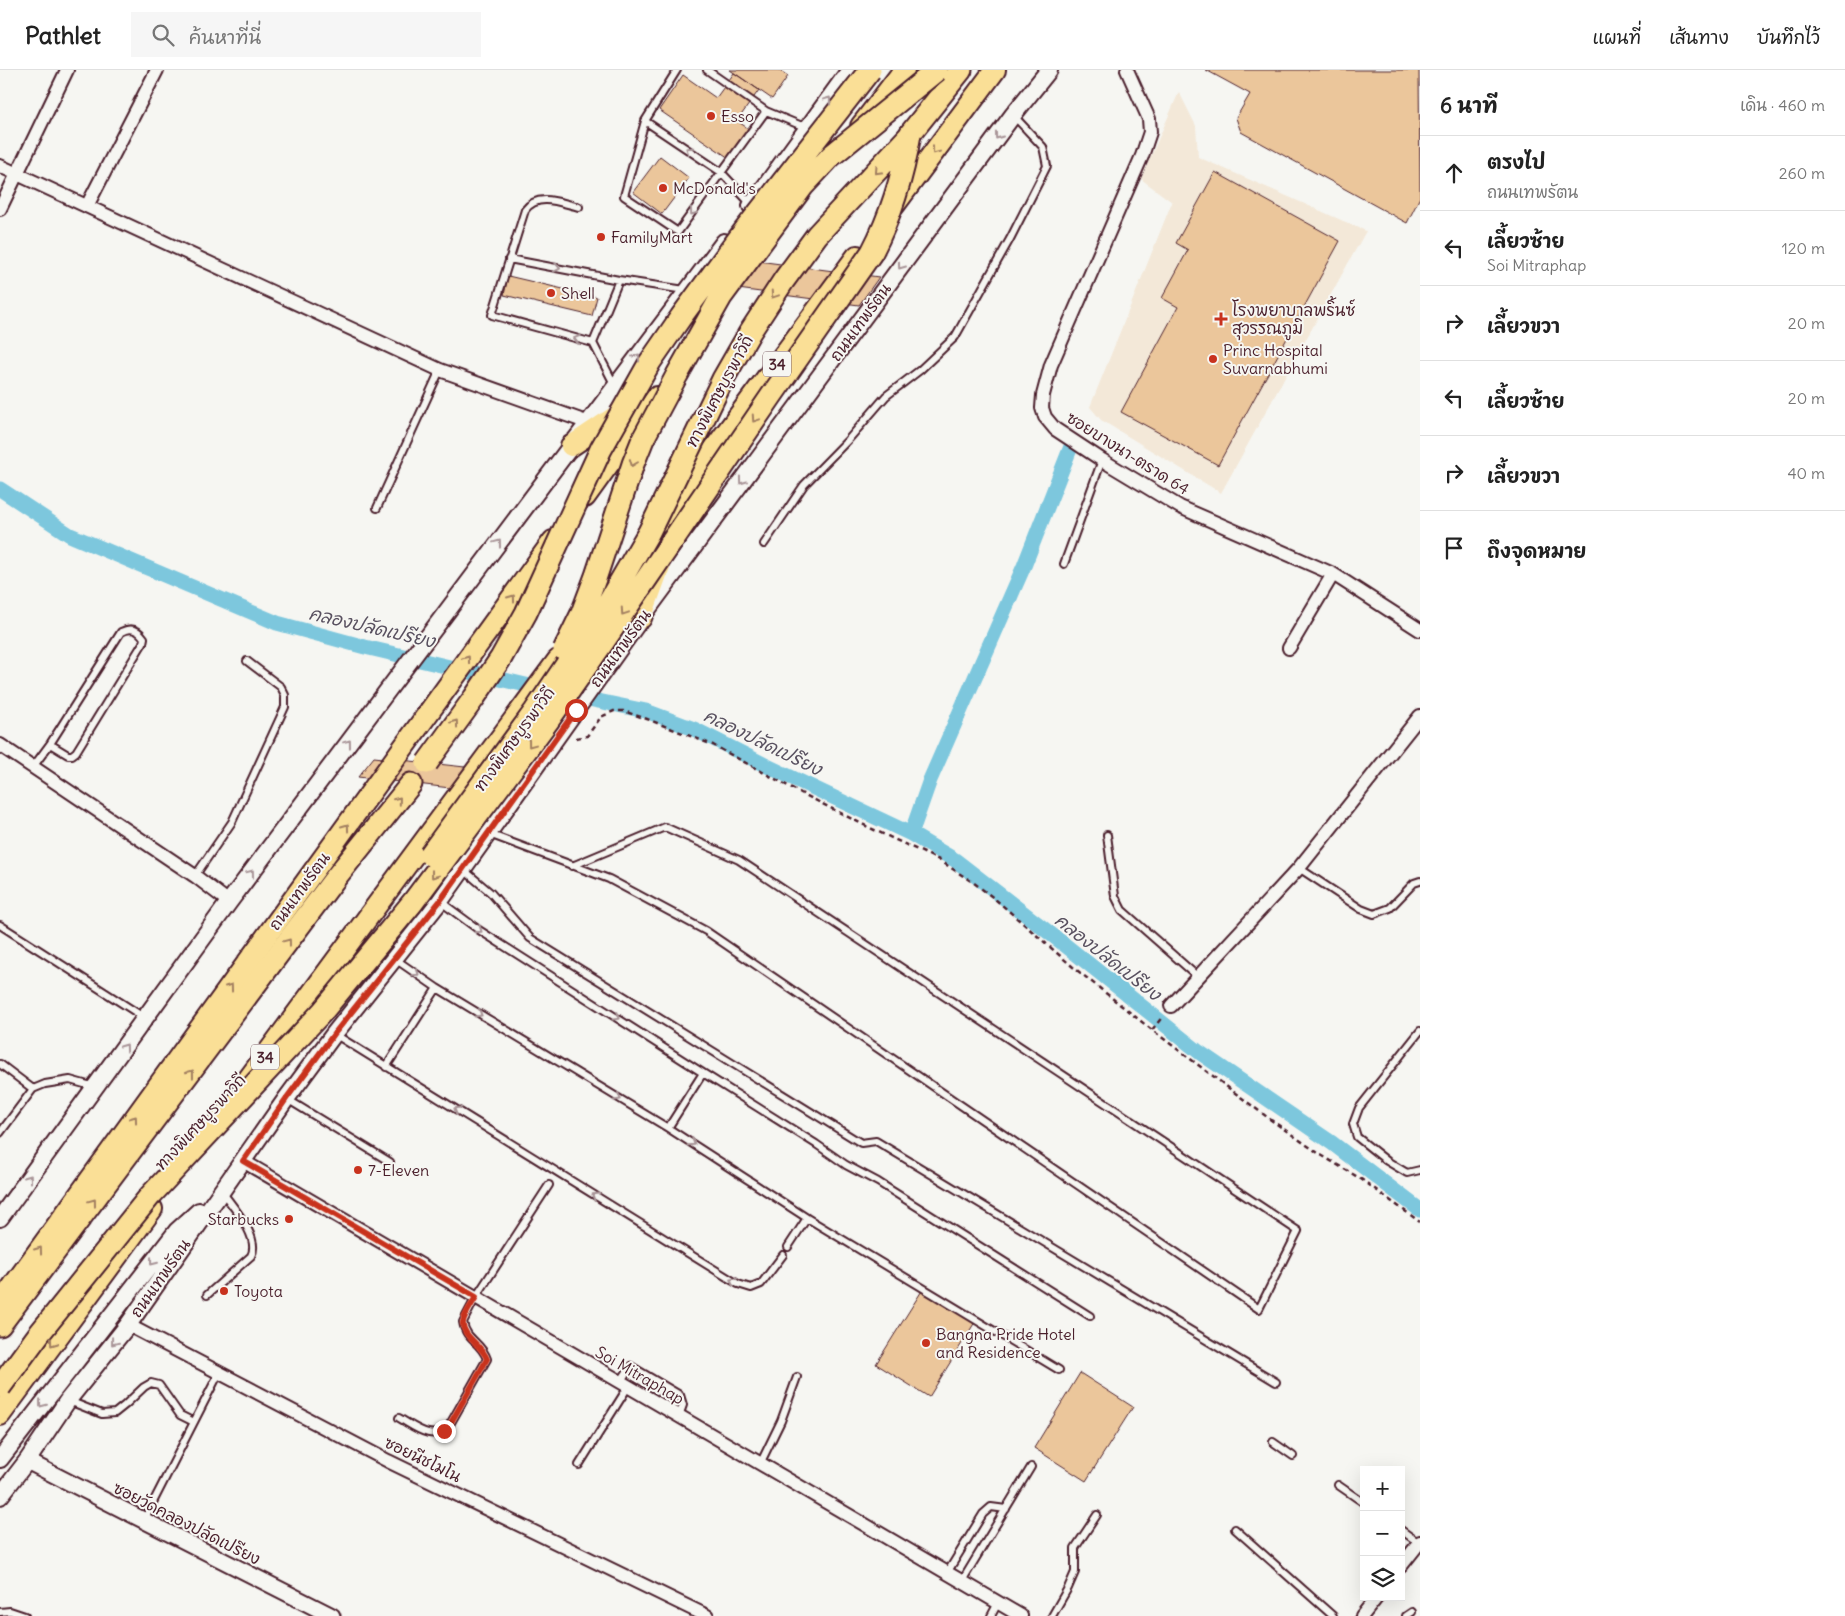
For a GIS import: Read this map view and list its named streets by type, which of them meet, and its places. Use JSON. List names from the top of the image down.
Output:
{
  "streets": {
    "highway": ["ถนนเทพรัตน", "34", "ทางพิเศษบูรพาวิถี"],
    "street": [
      "ซอยบางนา-ตราด 64",
      "Soi Mitraphap",
      "ซอยนีชโมโน",
      "ซอยวัดคลองปลัดเปรียง"
    ]
  },
  "crossings": [
    ["ถนนเทพรัตน", "Soi Mitraphap"],
    ["ถนนเทพรัตน", "ซอยนีชโมโน"],
    ["ถนนเทพรัตน", "ซอยวัดคลองปลัดเปรียง"],
    ["34", "ทางพิเศษบูรพาวิถี"]
  ],
  "water": ["คลองปลัดเปรียง"],
  "places": {
    "other": [
      "Esso",
      "McDonald's",
      "FamilyMart",
      "Shell",
      "Princ Hospital Suvarnabhumi",
      "7-Eleven",
      "Starbucks",
      "Toyota",
      "Bangna Pride Hotel and Residence"
    ],
    "health": ["โรงพยาบาลพริ้นซ์ สุวรรณภูมิ"]
  },
  "page": {
    "header": "Pathlet",
    "search": "ค้นหาที่นี่",
    "nav": ["แผนที่", "เส้นทาง", "บันทึกไว้"],
    "heading": ["6 นาที", "เดิน · 460 m"],
    "list": [
      ["ตรงไป", "ถนนเทพรัตน", "260 m"],
      ["เลี้ยวซ้าย", "Soi Mitraphap", "120 m"],
      ["เลี้ยวขวา", "20 m"],
      ["เลี้ยวซ้าย", "20 m"],
      ["เลี้ยวขวา", "40 m"],
      "ถึงจุดหมาย"
    ],
    "map_buttons": ["+", "−"]
  }
}
